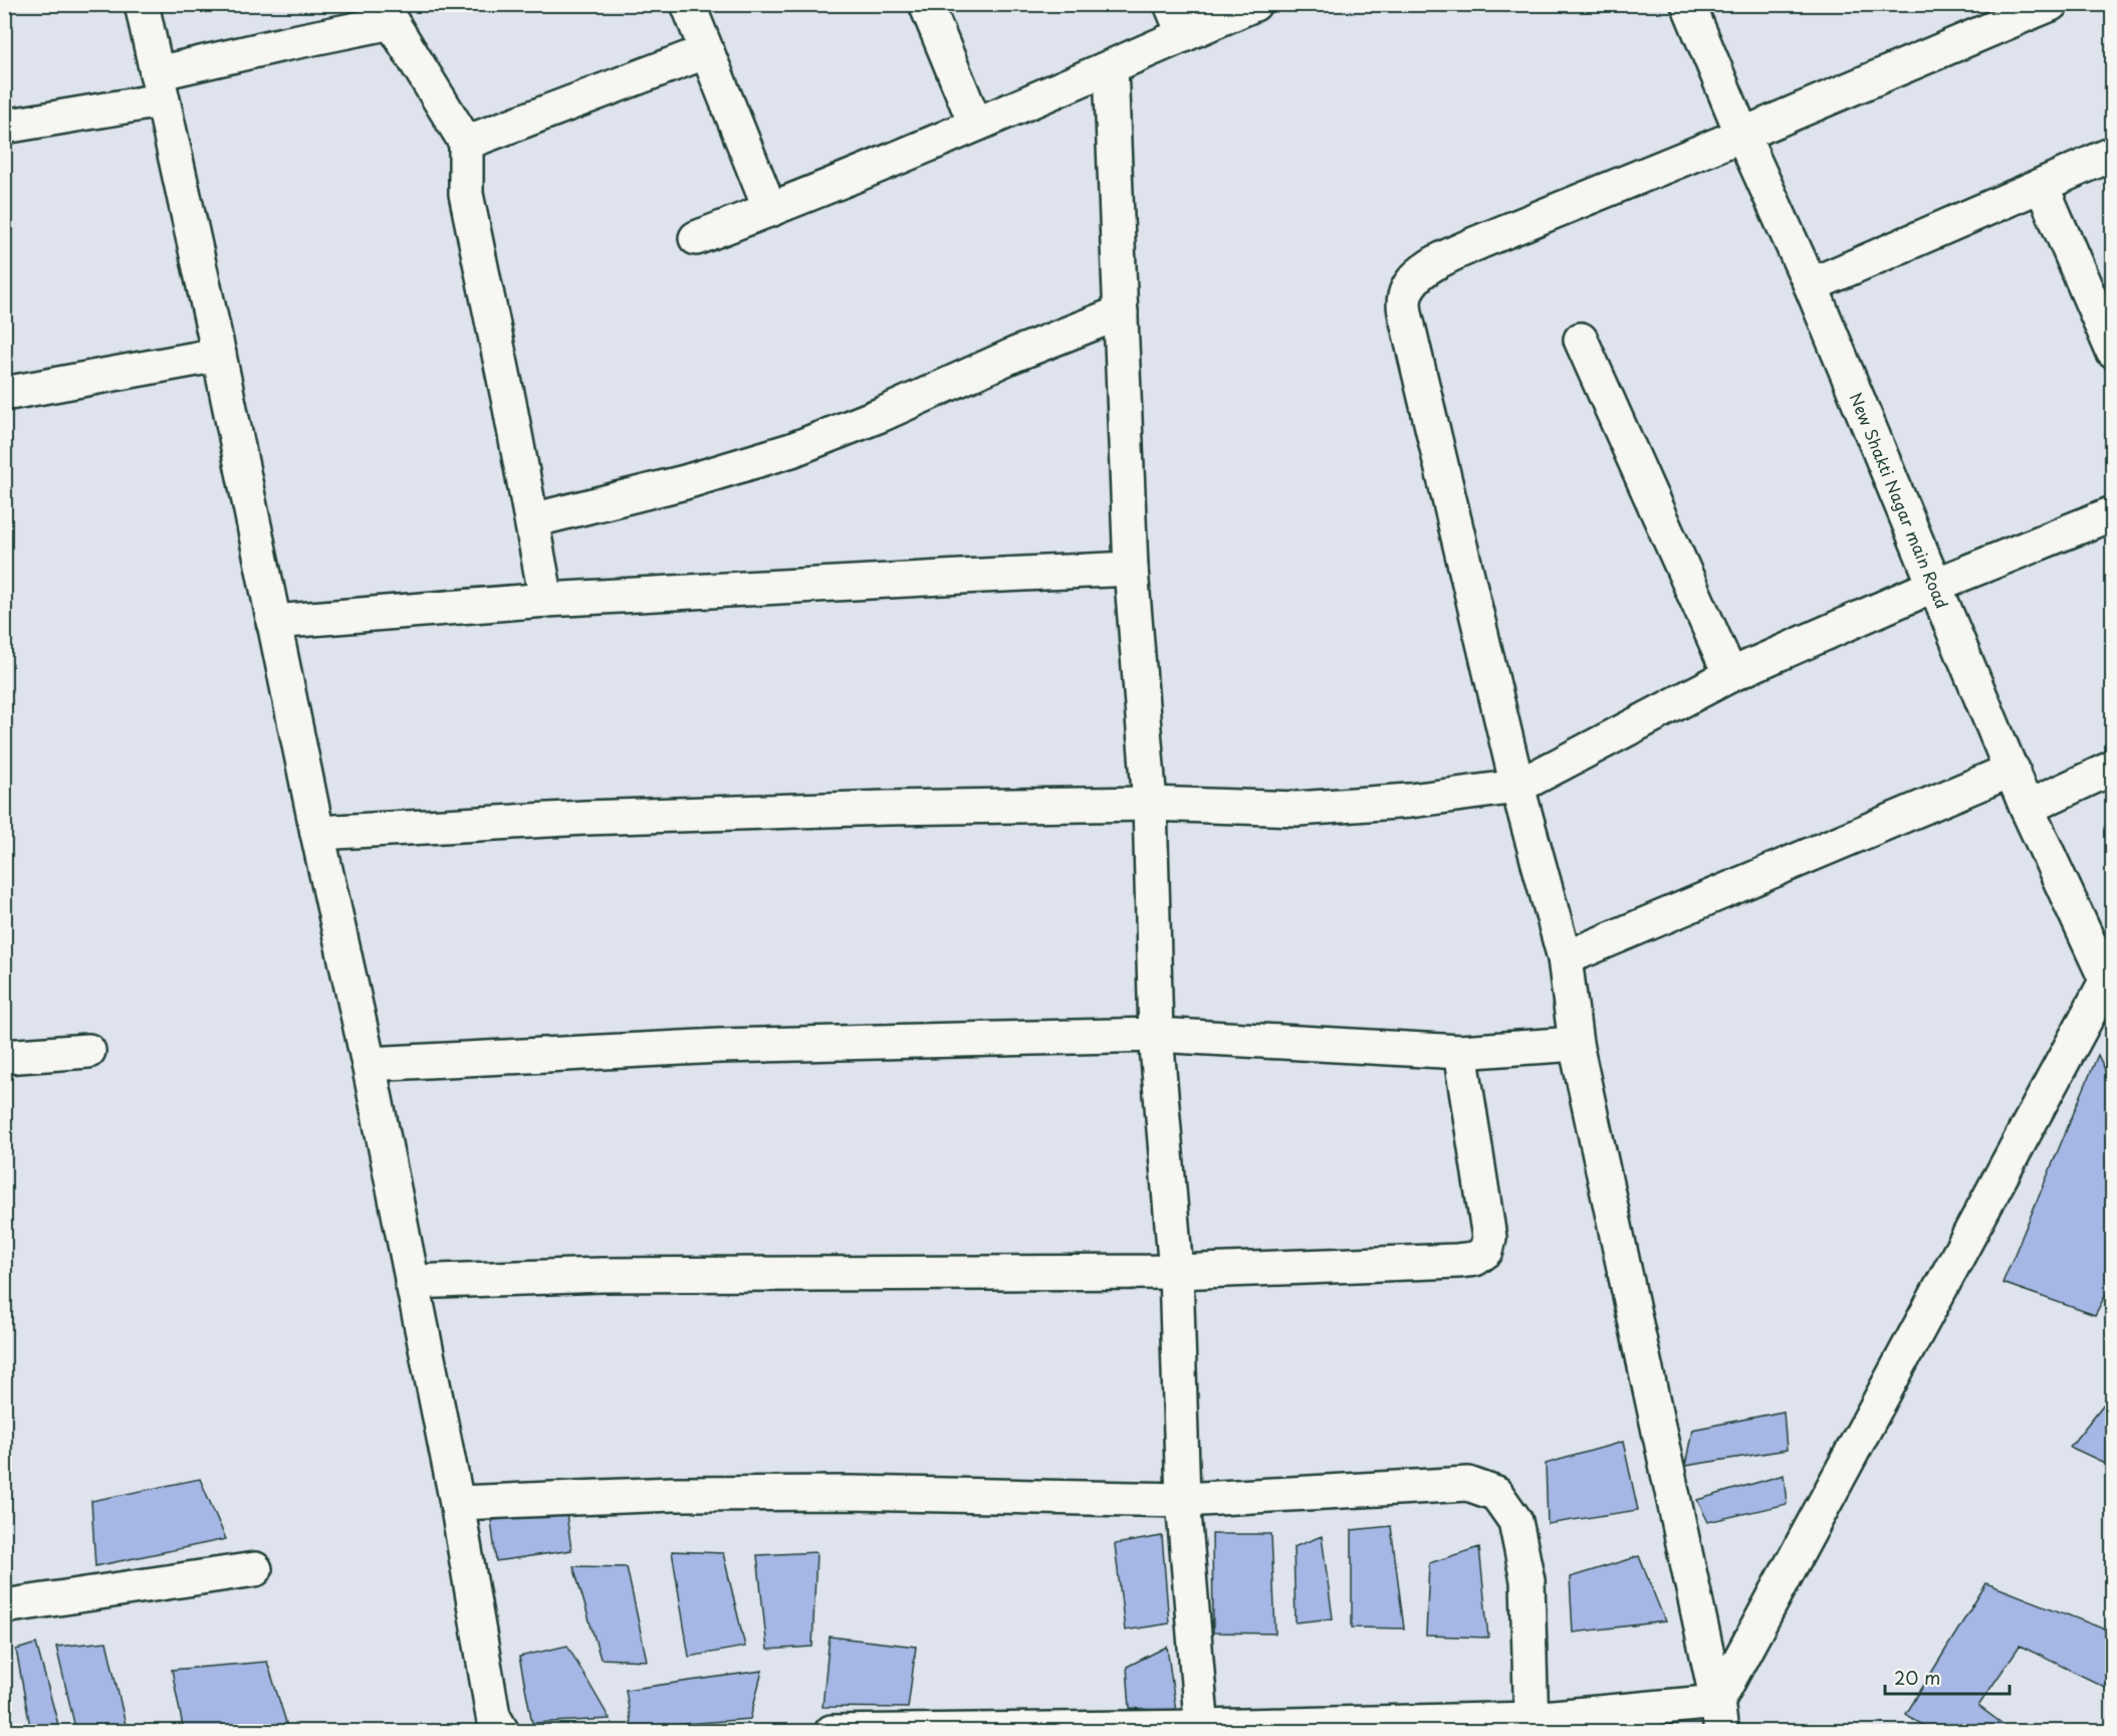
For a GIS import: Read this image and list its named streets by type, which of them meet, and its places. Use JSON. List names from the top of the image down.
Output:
{
  "streets": {
    "street": ["New Shakti Nagar main Road"]
  },
  "scale_bar": "20 m"
}
